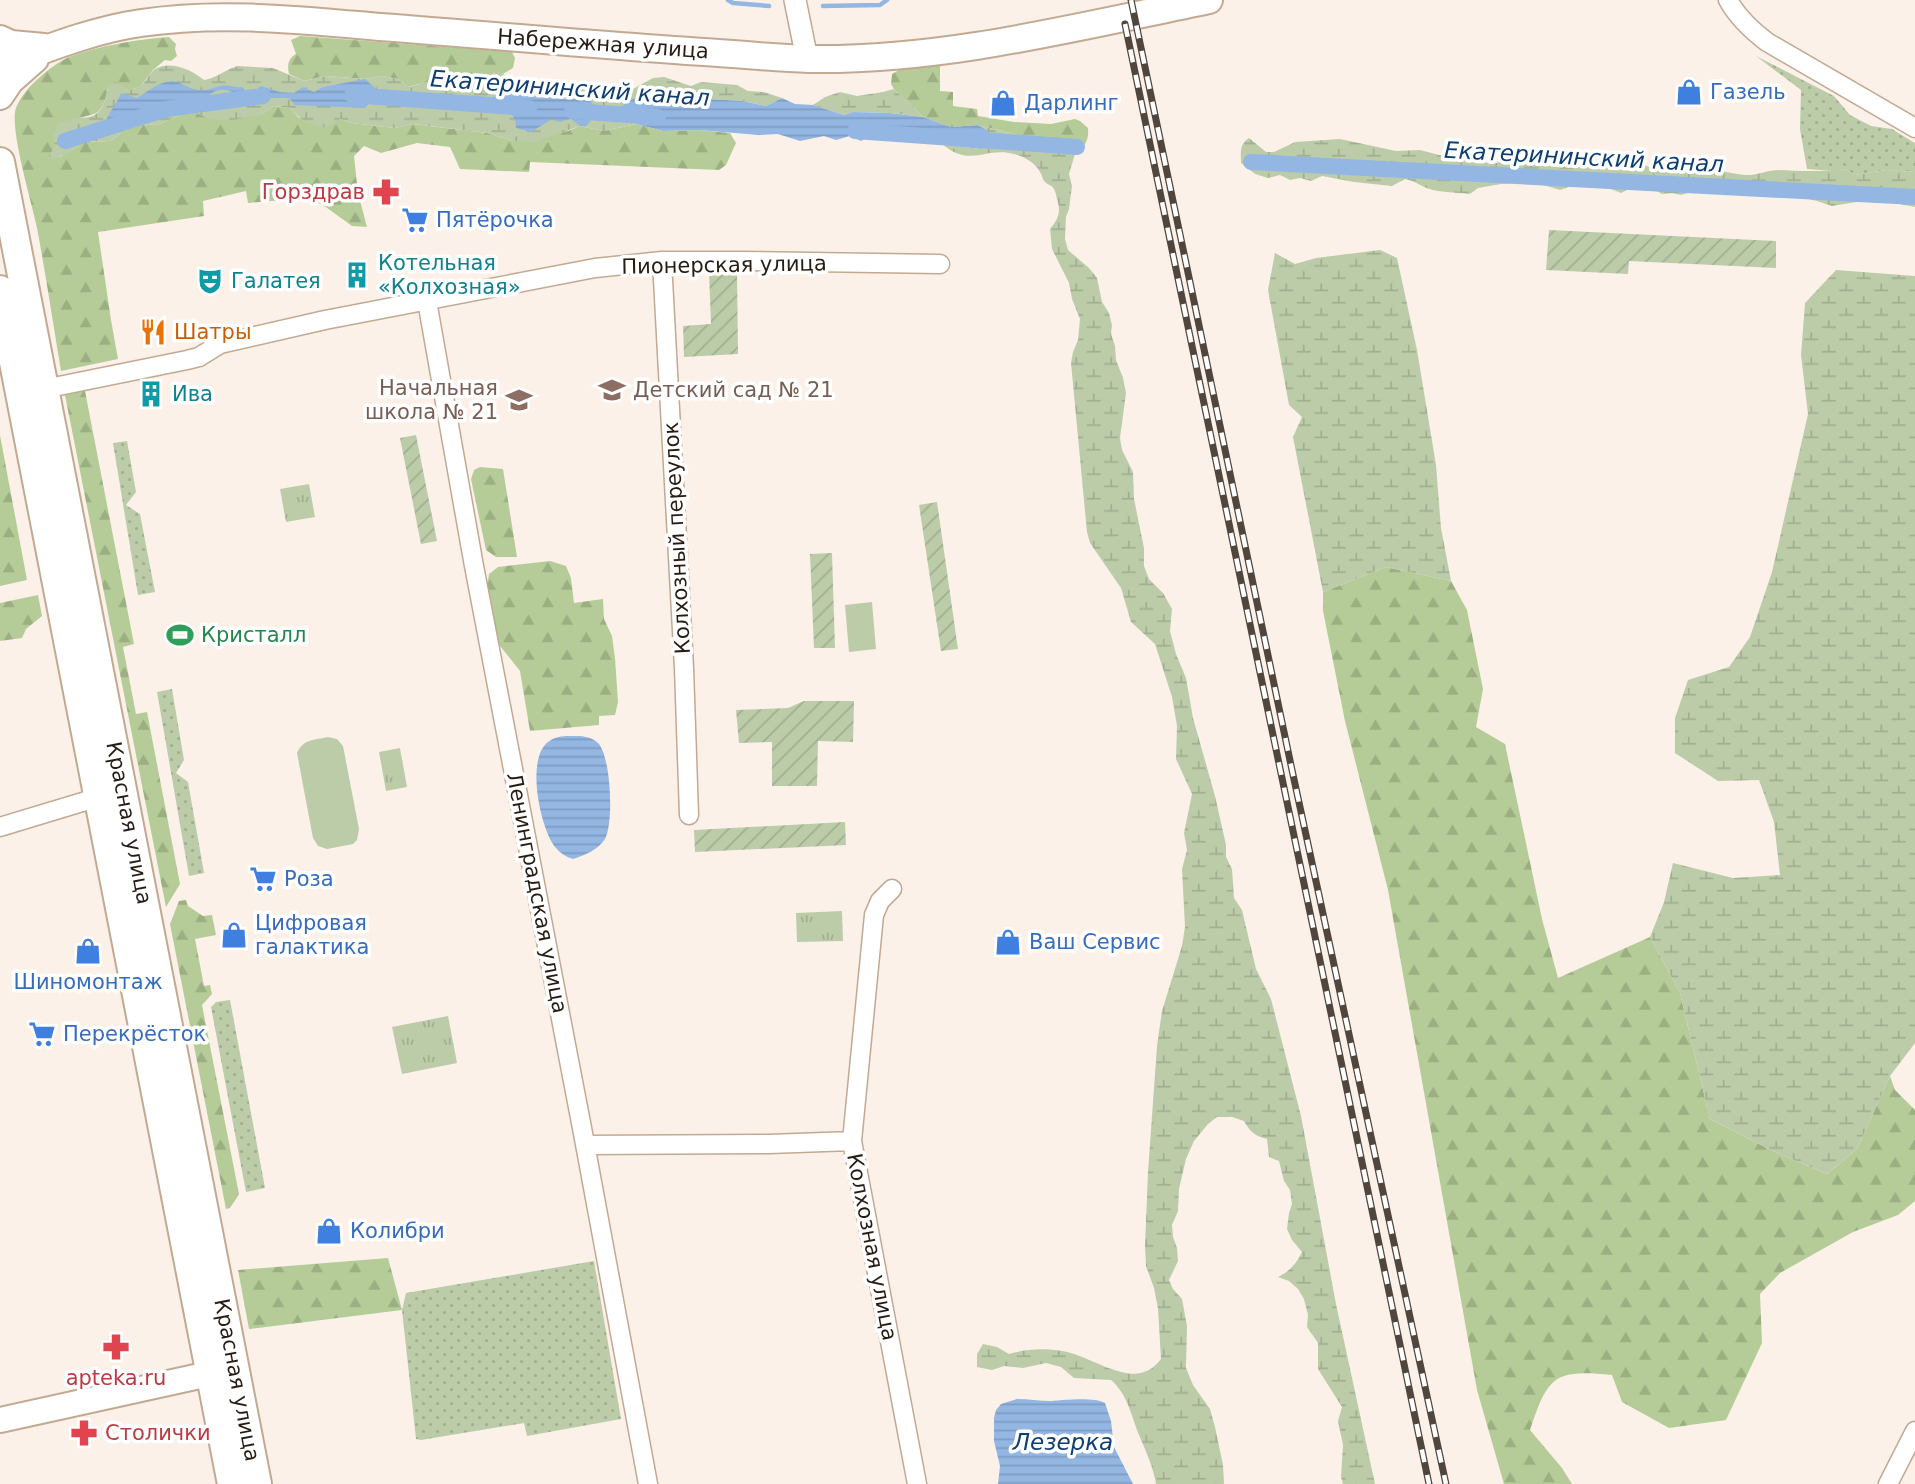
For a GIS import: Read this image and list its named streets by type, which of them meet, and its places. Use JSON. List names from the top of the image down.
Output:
{
  "streets": {
    "highway": ["Красная улица"],
    "main road": ["Набережная улица"],
    "street": [
      "Пионерская улица",
      "Колхозный переулок",
      "Ленинградская улица",
      "Колхозная улица"
    ]
  },
  "crossings": [
    ["Пионерская улица", "Колхозный переулок"],
    ["Пионерская улица", "Красная улица"],
    ["Пионерская улица", "Ленинградская улица"]
  ],
  "water": ["Екатерининский канал", "Лезерка"],
  "places": {
    "shop": [
      "Газель",
      "Дарлинг",
      "Цифровая галактика",
      "Ваш Сервис",
      "Шиномонтаж",
      "Колибри"
    ],
    "pharmacy": ["Горздрав", "apteka.ru", "Столички"],
    "supermarket": ["Пятёрочка", "Роза", "Перекрёсток"],
    "building": ["Котельная «Колхозная»", "Ива"],
    "theatre": ["Галатея"],
    "restaurant": ["Шатры"],
    "school or university": ["Детский сад № 21", "Начальная школа № 21"],
    "sports": ["Кристалл"]
  }
}
